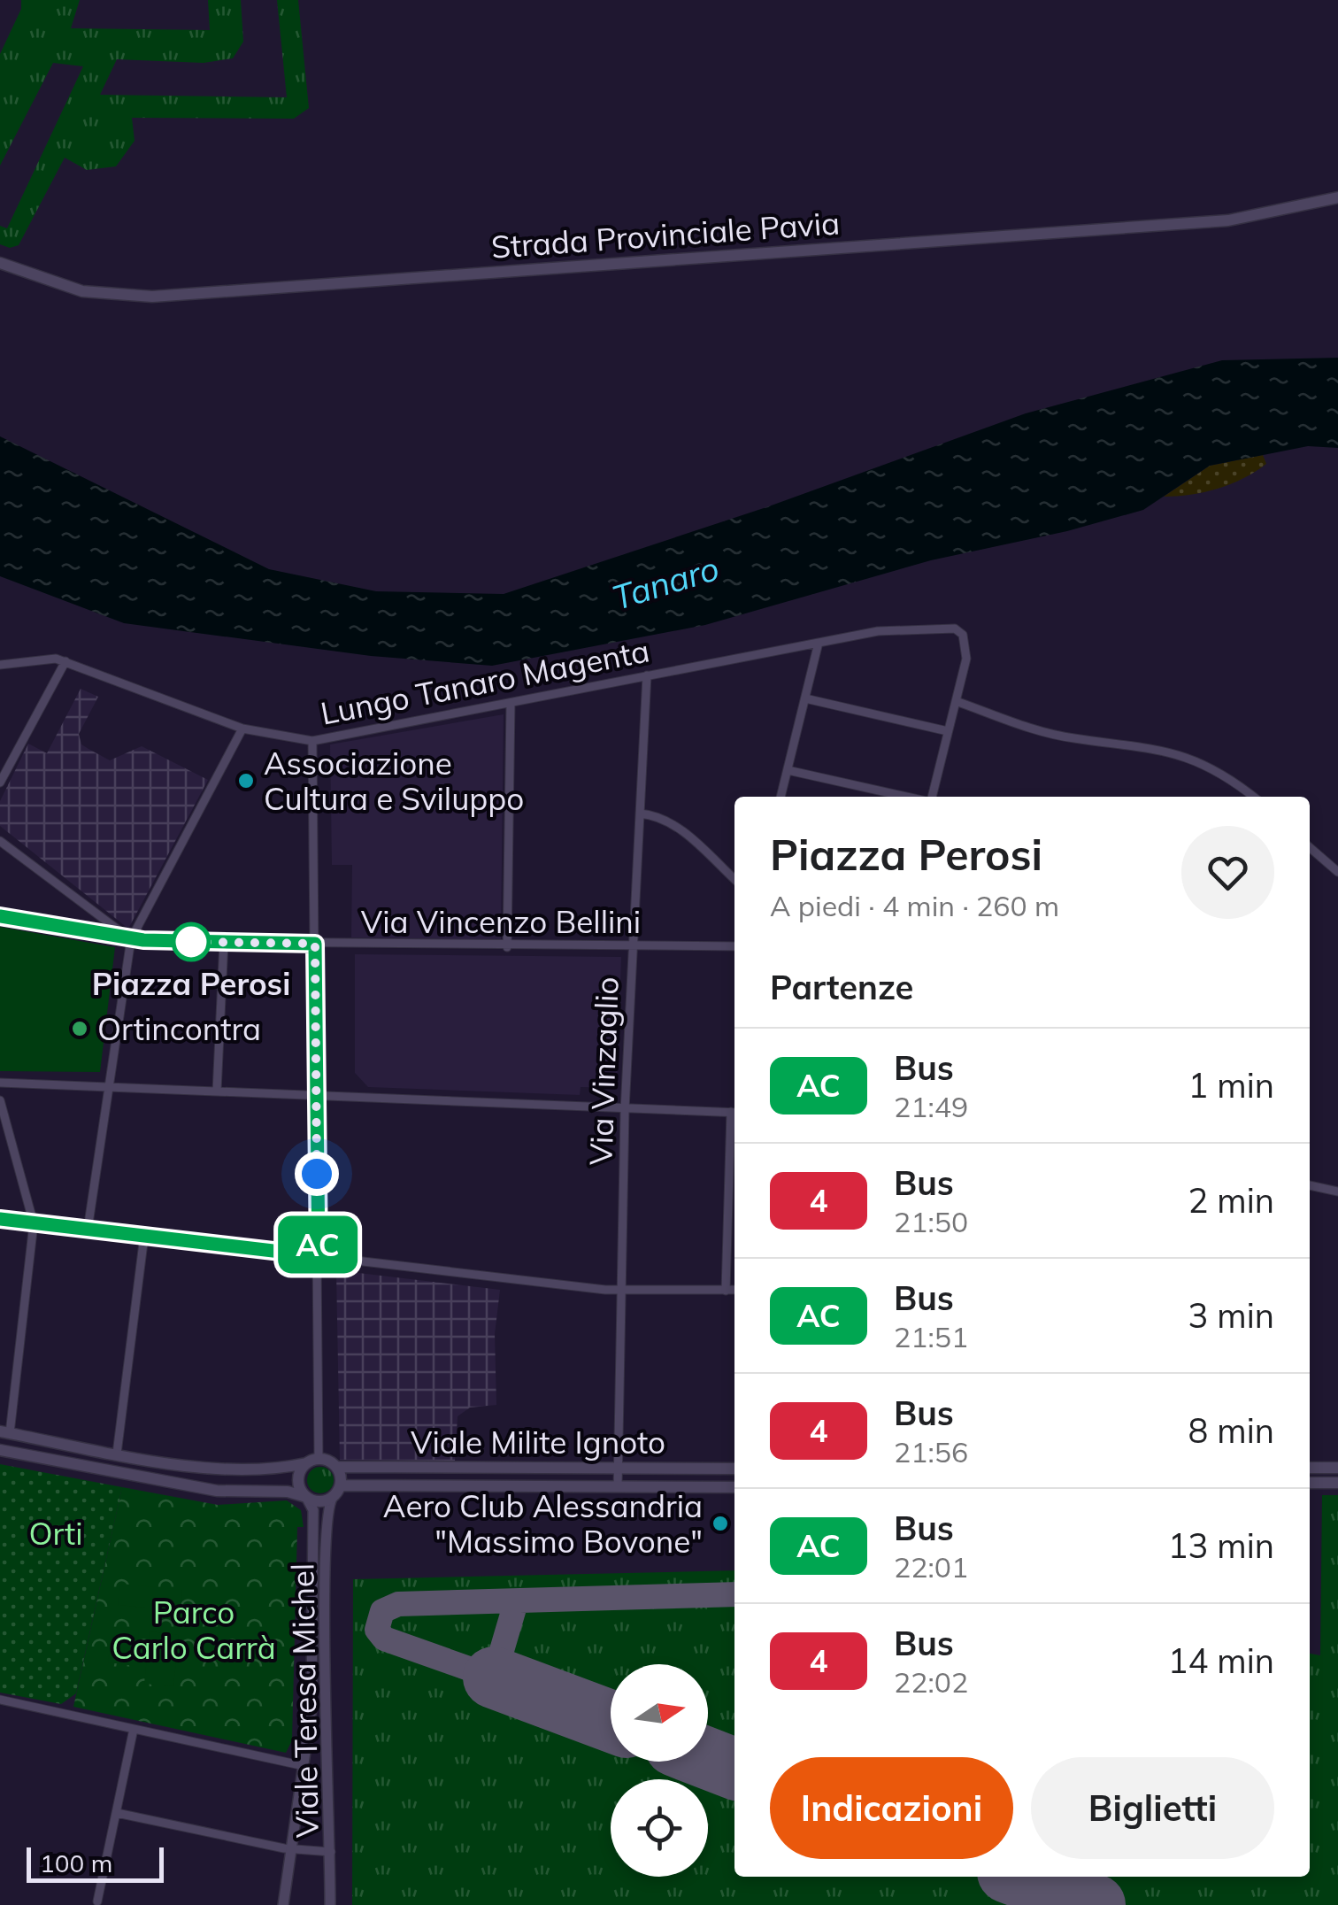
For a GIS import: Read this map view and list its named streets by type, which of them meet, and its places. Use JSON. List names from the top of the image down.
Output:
{
  "streets": {
    "main road": ["Strada Provinciale Pavia", "Viale Milite Ignoto"],
    "street": [
      "Lungo Tanaro Magenta",
      "Via Vincenzo Bellini",
      "Via Vinzaglio",
      "Viale Teresa Michel"
    ]
  },
  "crossings": [
    ["Lungo Tanaro Magenta", "Via Vinzaglio"],
    ["Via Vincenzo Bellini", "Via Vinzaglio"],
    ["Via Vinzaglio", "Viale Milite Ignoto"],
    ["Viale Milite Ignoto", "Viale Teresa Michel"]
  ],
  "water": ["Tanaro"],
  "parks": ["Orti", "Parco Carlo Carrà"],
  "places": [
    "Associazione Cultura e Sviluppo",
    "Piazza Perosi",
    "Ortincontra",
    "Aero Club Alessandria \"Massimo Bovone\""
  ],
  "lines": ["bus line AC"],
  "scale_bar": "100 m",
  "north": "right",
  "page": {
    "on_map": "AC",
    "heading": [
      ["Piazza Perosi", "A piedi · 4 min · 260 m"],
      "Partenze"
    ],
    "list": [
      {
        "mark": "AC",
        "name": "Bus",
        "note": "21:49",
        "value": "1 min"
      },
      {
        "mark": "4",
        "name": "Bus",
        "note": "21:50",
        "value": "2 min"
      },
      {
        "mark": "AC",
        "name": "Bus",
        "note": "21:51",
        "value": "3 min"
      },
      {
        "mark": "4",
        "name": "Bus",
        "note": "21:56",
        "value": "8 min"
      },
      {
        "mark": "AC",
        "name": "Bus",
        "note": "22:01",
        "value": "13 min"
      },
      {
        "mark": "4",
        "name": "Bus",
        "note": "22:02",
        "value": "14 min"
      }
    ],
    "buttons": ["Indicazioni", "Biglietti"],
    "scale": "100 m"
  }
}
